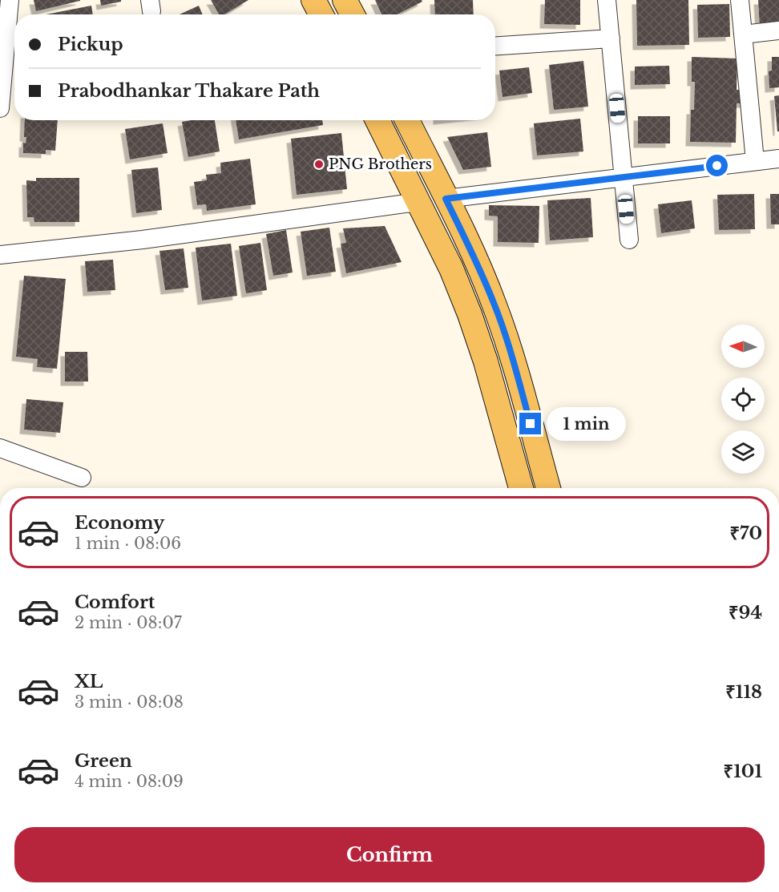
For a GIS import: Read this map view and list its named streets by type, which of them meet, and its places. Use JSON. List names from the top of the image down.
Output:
{
  "places": ["PNG Brothers"],
  "north": "left",
  "page": {
    "banner": ["Pickup", "Prabodhankar Thakare Path"],
    "bubble": "1 min",
    "list": [
      {
        "name": "Economy",
        "note": "1 min · 08:06",
        "value": "₹70"
      },
      {
        "name": "Comfort",
        "note": "2 min · 08:07",
        "value": "₹94"
      },
      {
        "name": "XL",
        "note": "3 min · 08:08",
        "value": "₹118"
      },
      {
        "name": "Green",
        "note": "4 min · 08:09",
        "value": "₹101"
      }
    ],
    "buttons": "Confirm"
  }
}
